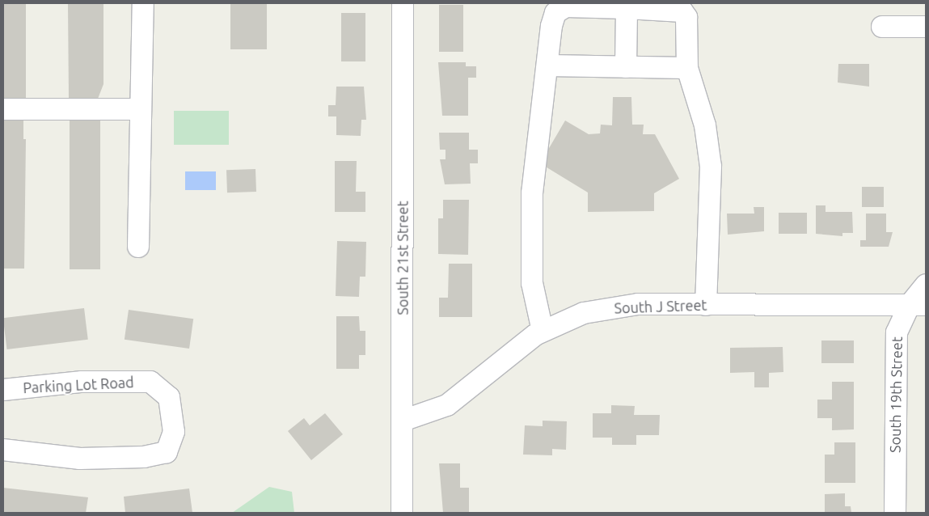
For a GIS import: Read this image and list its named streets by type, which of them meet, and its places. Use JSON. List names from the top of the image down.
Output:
{
  "streets": {
    "street": [
      "South 21st Street",
      "South J Street",
      "Parking Lot Road",
      "South 19th Street"
    ]
  },
  "crossings": [
    ["South 21st Street", "South J Street"],
    ["South J Street", "South 19th Street"]
  ]
}
